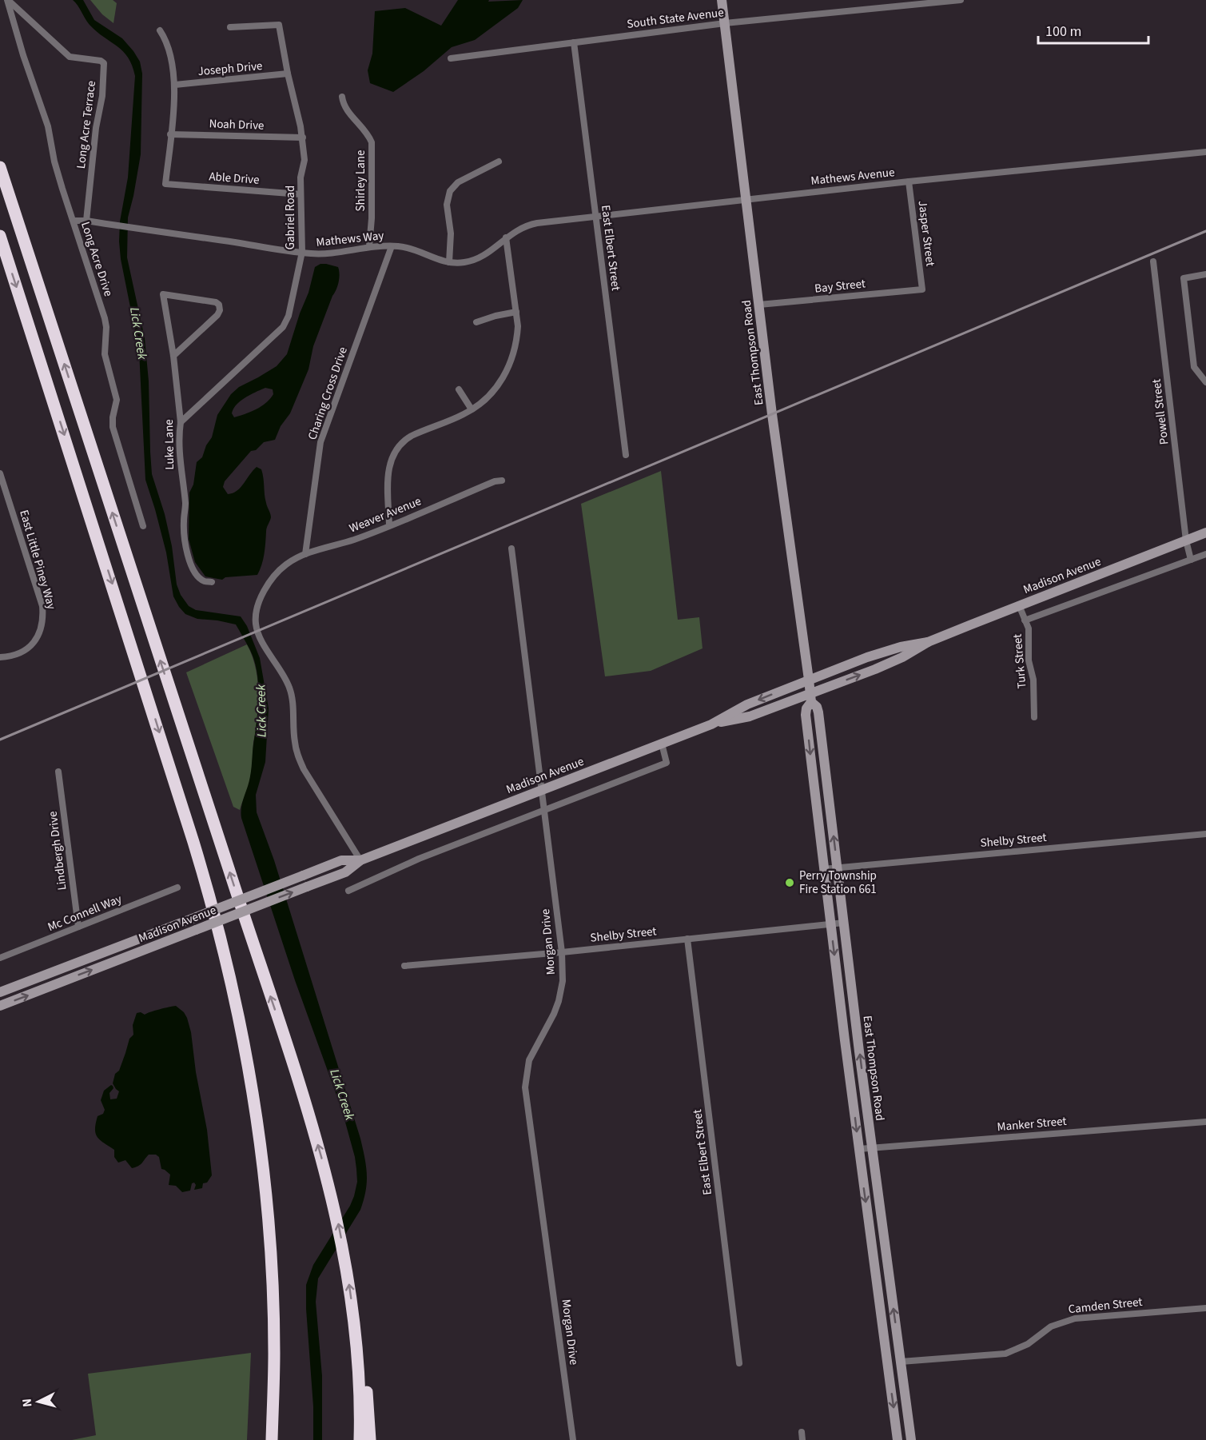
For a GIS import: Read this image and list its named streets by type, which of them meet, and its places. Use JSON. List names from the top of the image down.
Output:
{
  "streets": {
    "main road": ["East Thompson Road", "Madison Avenue"],
    "street": [
      "South State Avenue",
      "Joseph Drive",
      "Long Acre Terrace",
      "Noah Drive",
      "Mathews Avenue",
      "Able Drive",
      "Shirley Lane",
      "Gabriel Road",
      "Jasper Street",
      "Mathews Way",
      "East Elbert Street",
      "Long Acre Drive",
      "Bay Street",
      "Charing Cross Drive",
      "Powell Street",
      "Luke Lane",
      "Weaver Avenue",
      "East Little Piney Way",
      "Turk Street",
      "Shelby Street",
      "Lindbergh Drive",
      "Mc Connell Way",
      "Morgan Drive",
      "Manker Street",
      "Camden Street"
    ]
  },
  "crossings": [
    ["South State Avenue", "East Elbert Street"],
    ["South State Avenue", "East Thompson Road"],
    ["Joseph Drive", "Gabriel Road"],
    ["Long Acre Terrace", "Mathews Way"],
    ["Long Acre Terrace", "Long Acre Drive"],
    ["Noah Drive", "Able Drive"],
    ["Noah Drive", "Gabriel Road"],
    ["Mathews Avenue", "Jasper Street"],
    ["Mathews Avenue", "Mathews Way"],
    ["Mathews Avenue", "East Elbert Street"],
    ["Mathews Avenue", "East Thompson Road"],
    ["Able Drive", "Gabriel Road"],
    ["Shirley Lane", "Mathews Way"],
    ["Gabriel Road", "Mathews Way"],
    ["Gabriel Road", "Luke Lane"],
    ["Jasper Street", "Bay Street"],
    ["Mathews Way", "Long Acre Drive"],
    ["Mathews Way", "Charing Cross Drive"],
    ["East Elbert Street", "Shelby Street"],
    ["Bay Street", "East Thompson Road"],
    ["East Thompson Road", "Madison Avenue"],
    ["East Thompson Road", "Shelby Street"],
    ["East Thompson Road", "Manker Street"],
    ["East Thompson Road", "Camden Street"],
    ["Charing Cross Drive", "Weaver Avenue"],
    ["Powell Street", "Madison Avenue"],
    ["Weaver Avenue", "Madison Avenue"],
    ["Madison Avenue", "Turk Street"],
    ["Madison Avenue", "Morgan Drive"],
    ["Shelby Street", "Morgan Drive"],
    ["Lindbergh Drive", "Mc Connell Way"]
  ],
  "water": ["Lick Creek"],
  "places": ["Perry Township Fire Station 661"],
  "scale_bar": "100 m",
  "north": "left"
}
